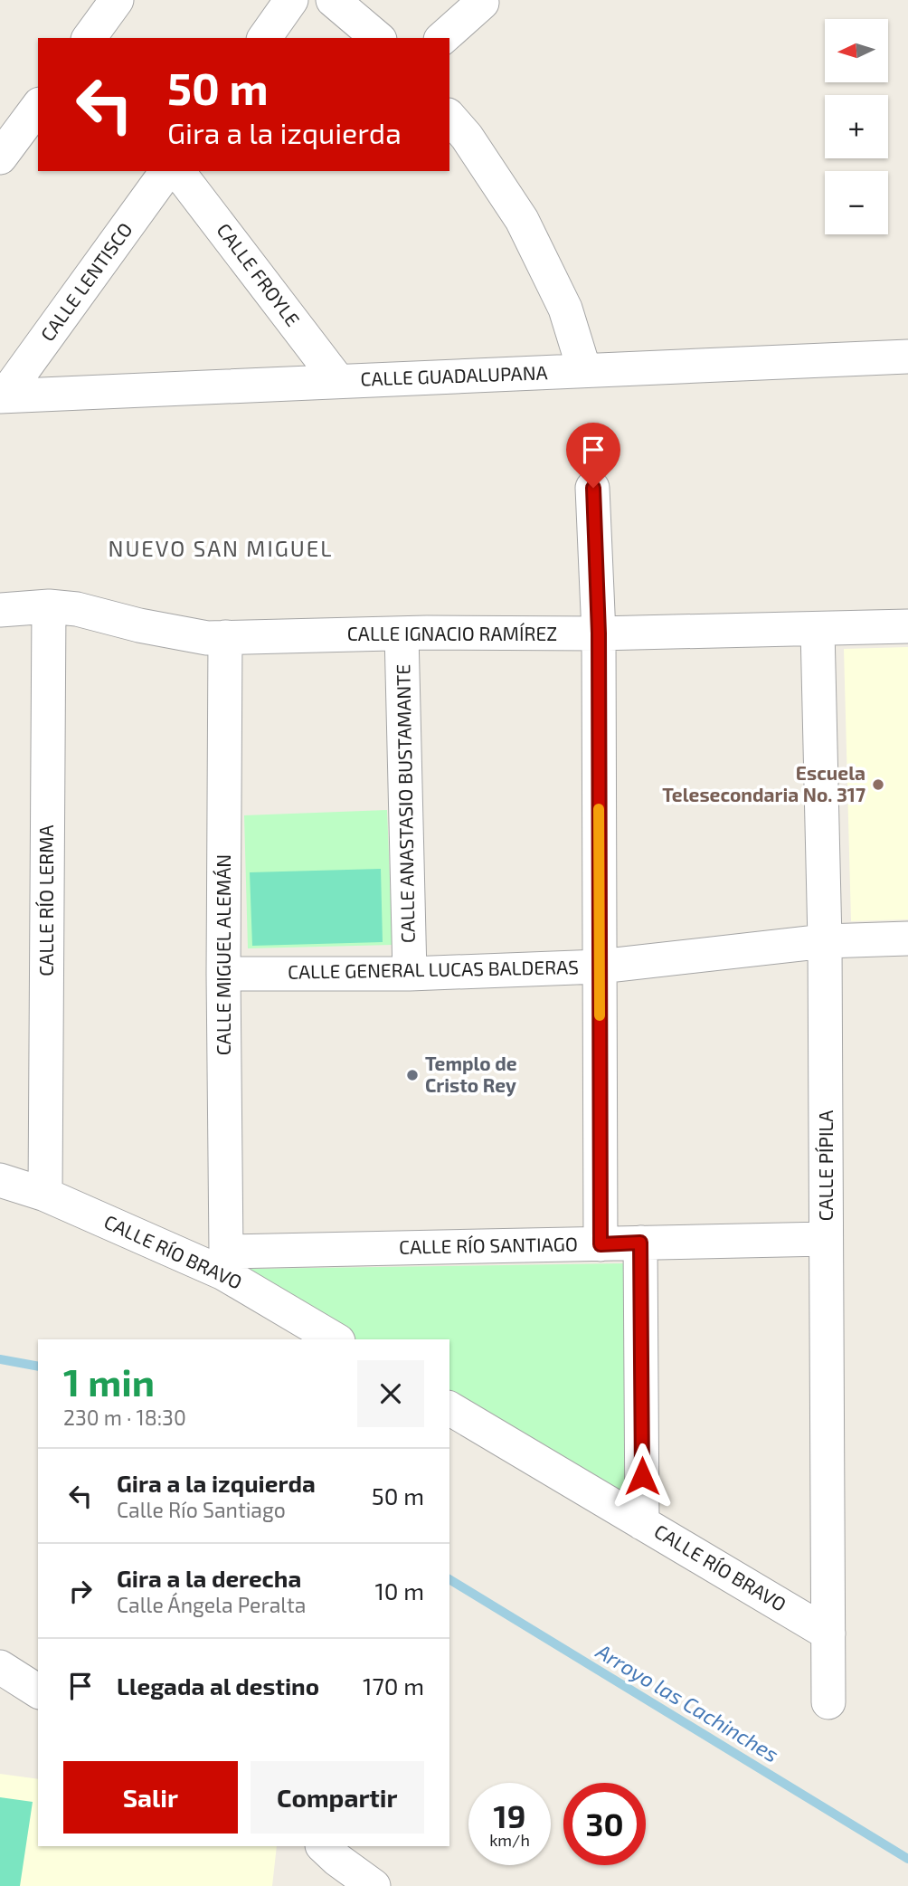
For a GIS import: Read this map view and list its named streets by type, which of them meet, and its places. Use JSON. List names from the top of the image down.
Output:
{
  "streets": {
    "street": [
      "CALLE FROYLE",
      "CALLE LENTISCO",
      "CALLE GUADALUPANA",
      "CALLE IGNACIO RAMÍREZ",
      "CALLE ANASTASIO BUSTAMANTE",
      "CALLE RÍO LERMA",
      "CALLE MIGUEL ALEMÁN",
      "CALLE GENERAL LUCAS BALDERAS",
      "CALLE PÍPILA",
      "CALLE RÍO SANTIAGO",
      "CALLE RÍO BRAVO"
    ]
  },
  "crossings": [
    ["CALLE FROYLE", "CALLE GUADALUPANA"],
    ["CALLE LENTISCO", "CALLE GUADALUPANA"],
    ["CALLE IGNACIO RAMÍREZ", "CALLE ANASTASIO BUSTAMANTE"],
    ["CALLE IGNACIO RAMÍREZ", "CALLE RÍO LERMA"],
    ["CALLE IGNACIO RAMÍREZ", "CALLE MIGUEL ALEMÁN"],
    ["CALLE IGNACIO RAMÍREZ", "CALLE PÍPILA"],
    ["CALLE ANASTASIO BUSTAMANTE", "CALLE GENERAL LUCAS BALDERAS"],
    ["CALLE RÍO LERMA", "CALLE RÍO BRAVO"],
    ["CALLE MIGUEL ALEMÁN", "CALLE GENERAL LUCAS BALDERAS"],
    ["CALLE MIGUEL ALEMÁN", "CALLE RÍO SANTIAGO"],
    ["CALLE MIGUEL ALEMÁN", "CALLE RÍO BRAVO"],
    ["CALLE GENERAL LUCAS BALDERAS", "CALLE PÍPILA"],
    ["CALLE PÍPILA", "CALLE RÍO SANTIAGO"],
    ["CALLE PÍPILA", "CALLE RÍO BRAVO"],
    ["CALLE RÍO SANTIAGO", "CALLE RÍO BRAVO"]
  ],
  "districts": ["NUEVO SAN MIGUEL"],
  "water": ["Arroyo las Cachinches"],
  "places": ["Escuela Telesecondaria No. 317", "Templo de Cristo Rey"],
  "north": "left",
  "page": {
    "map_buttons": ["+", "−"],
    "turn": ["50 m", "Gira a la izquierda"],
    "heading": ["1 min", "230 m · 18:30"],
    "list": [
      {
        "name": "Gira a la izquierda",
        "note": "Calle Río Santiago",
        "value": "50 m"
      },
      {
        "name": "Gira a la derecha",
        "note": "Calle Ángela Peralta",
        "value": "10 m"
      },
      {
        "name": "Llegada al destino",
        "value": "170 m"
      }
    ],
    "buttons": ["Salir", "Compartir"],
    "speed": "19 km/h",
    "limit": "30"
  }
}
